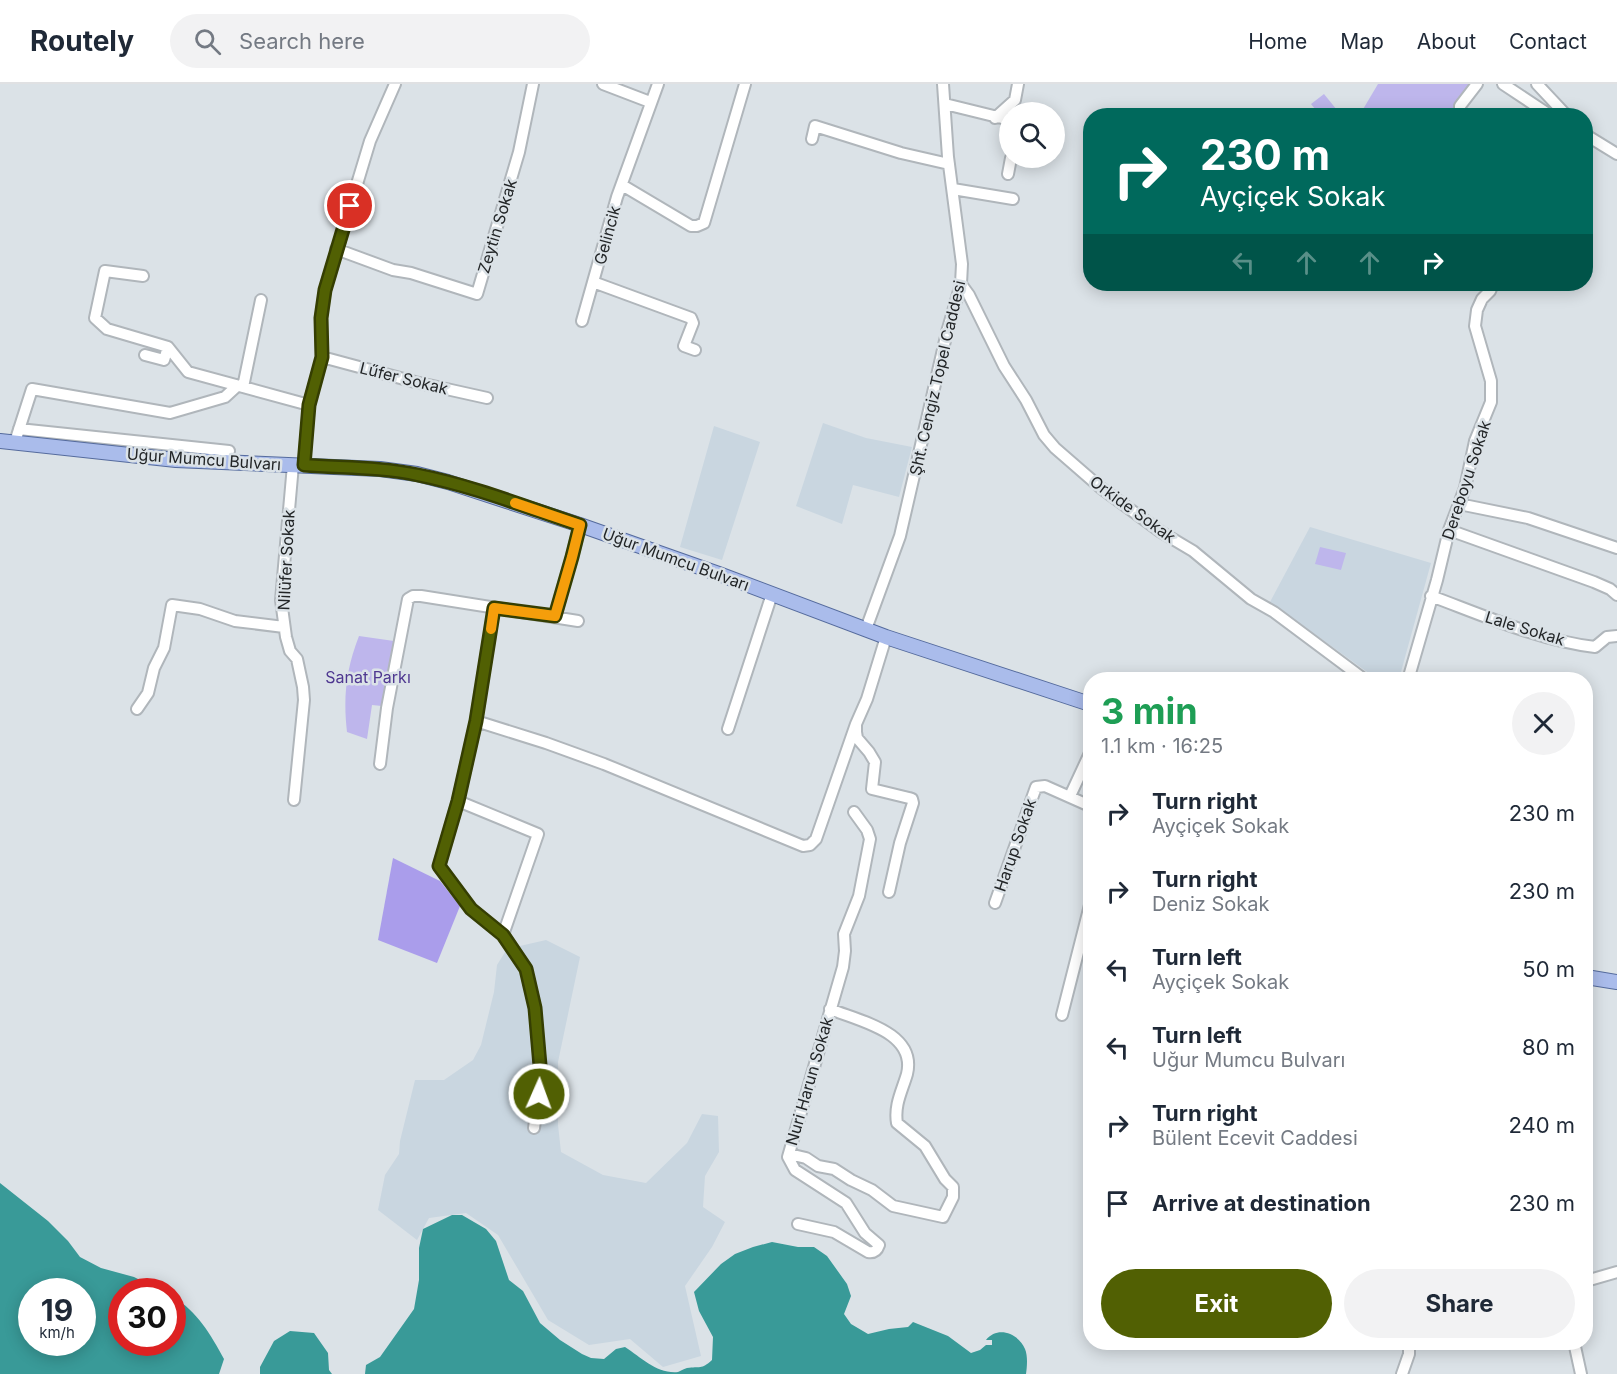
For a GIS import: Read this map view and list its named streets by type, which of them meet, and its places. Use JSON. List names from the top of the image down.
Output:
{
  "streets": {
    "main road": ["Uğur Mumcu Bulvarı"],
    "street": [
      "Zeytin Sokak",
      "Gelincik",
      "Lűfer Sokak",
      "Şht. Cengiz Topel Caddesi",
      "Dereboyu Sokak",
      "Orkide Sokak",
      "Nilüfer Sokak",
      "Lale Sokak",
      "Harup Sokak",
      "Nuri Harun Sokak"
    ]
  },
  "crossings": [
    ["Zeytin Sokak", "Nilüfer Sokak"],
    ["Lűfer Sokak", "Nilüfer Sokak"],
    ["Şht. Cengiz Topel Caddesi", "Uğur Mumcu Bulvarı"],
    ["Şht. Cengiz Topel Caddesi", "Orkide Sokak"],
    ["Uğur Mumcu Bulvarı", "Nilüfer Sokak"],
    ["Dereboyu Sokak", "Lale Sokak"]
  ],
  "parks": ["Sanat Parkı"],
  "page": {
    "header": "Routely",
    "search": "Search here",
    "nav": [
      "Home",
      "Map",
      "About",
      "Contact"
    ],
    "turn": ["230 m", "Ayçiçek Sokak"],
    "heading": ["3 min", "1.1 km · 16:25"],
    "list": [
      {
        "name": "Turn right",
        "note": "Ayçiçek Sokak",
        "value": "230 m"
      },
      {
        "name": "Turn right",
        "note": "Deniz Sokak",
        "value": "230 m"
      },
      {
        "name": "Turn left",
        "note": "Ayçiçek Sokak",
        "value": "50 m"
      },
      {
        "name": "Turn left",
        "note": "Uğur Mumcu Bulvarı",
        "value": "80 m"
      },
      {
        "name": "Turn right",
        "note": "Bülent Ecevit Caddesi",
        "value": "240 m"
      },
      {
        "name": "Arrive at destination",
        "value": "230 m"
      }
    ],
    "buttons": ["Exit", "Share"],
    "speed": "19 km/h",
    "limit": "30"
  }
}
